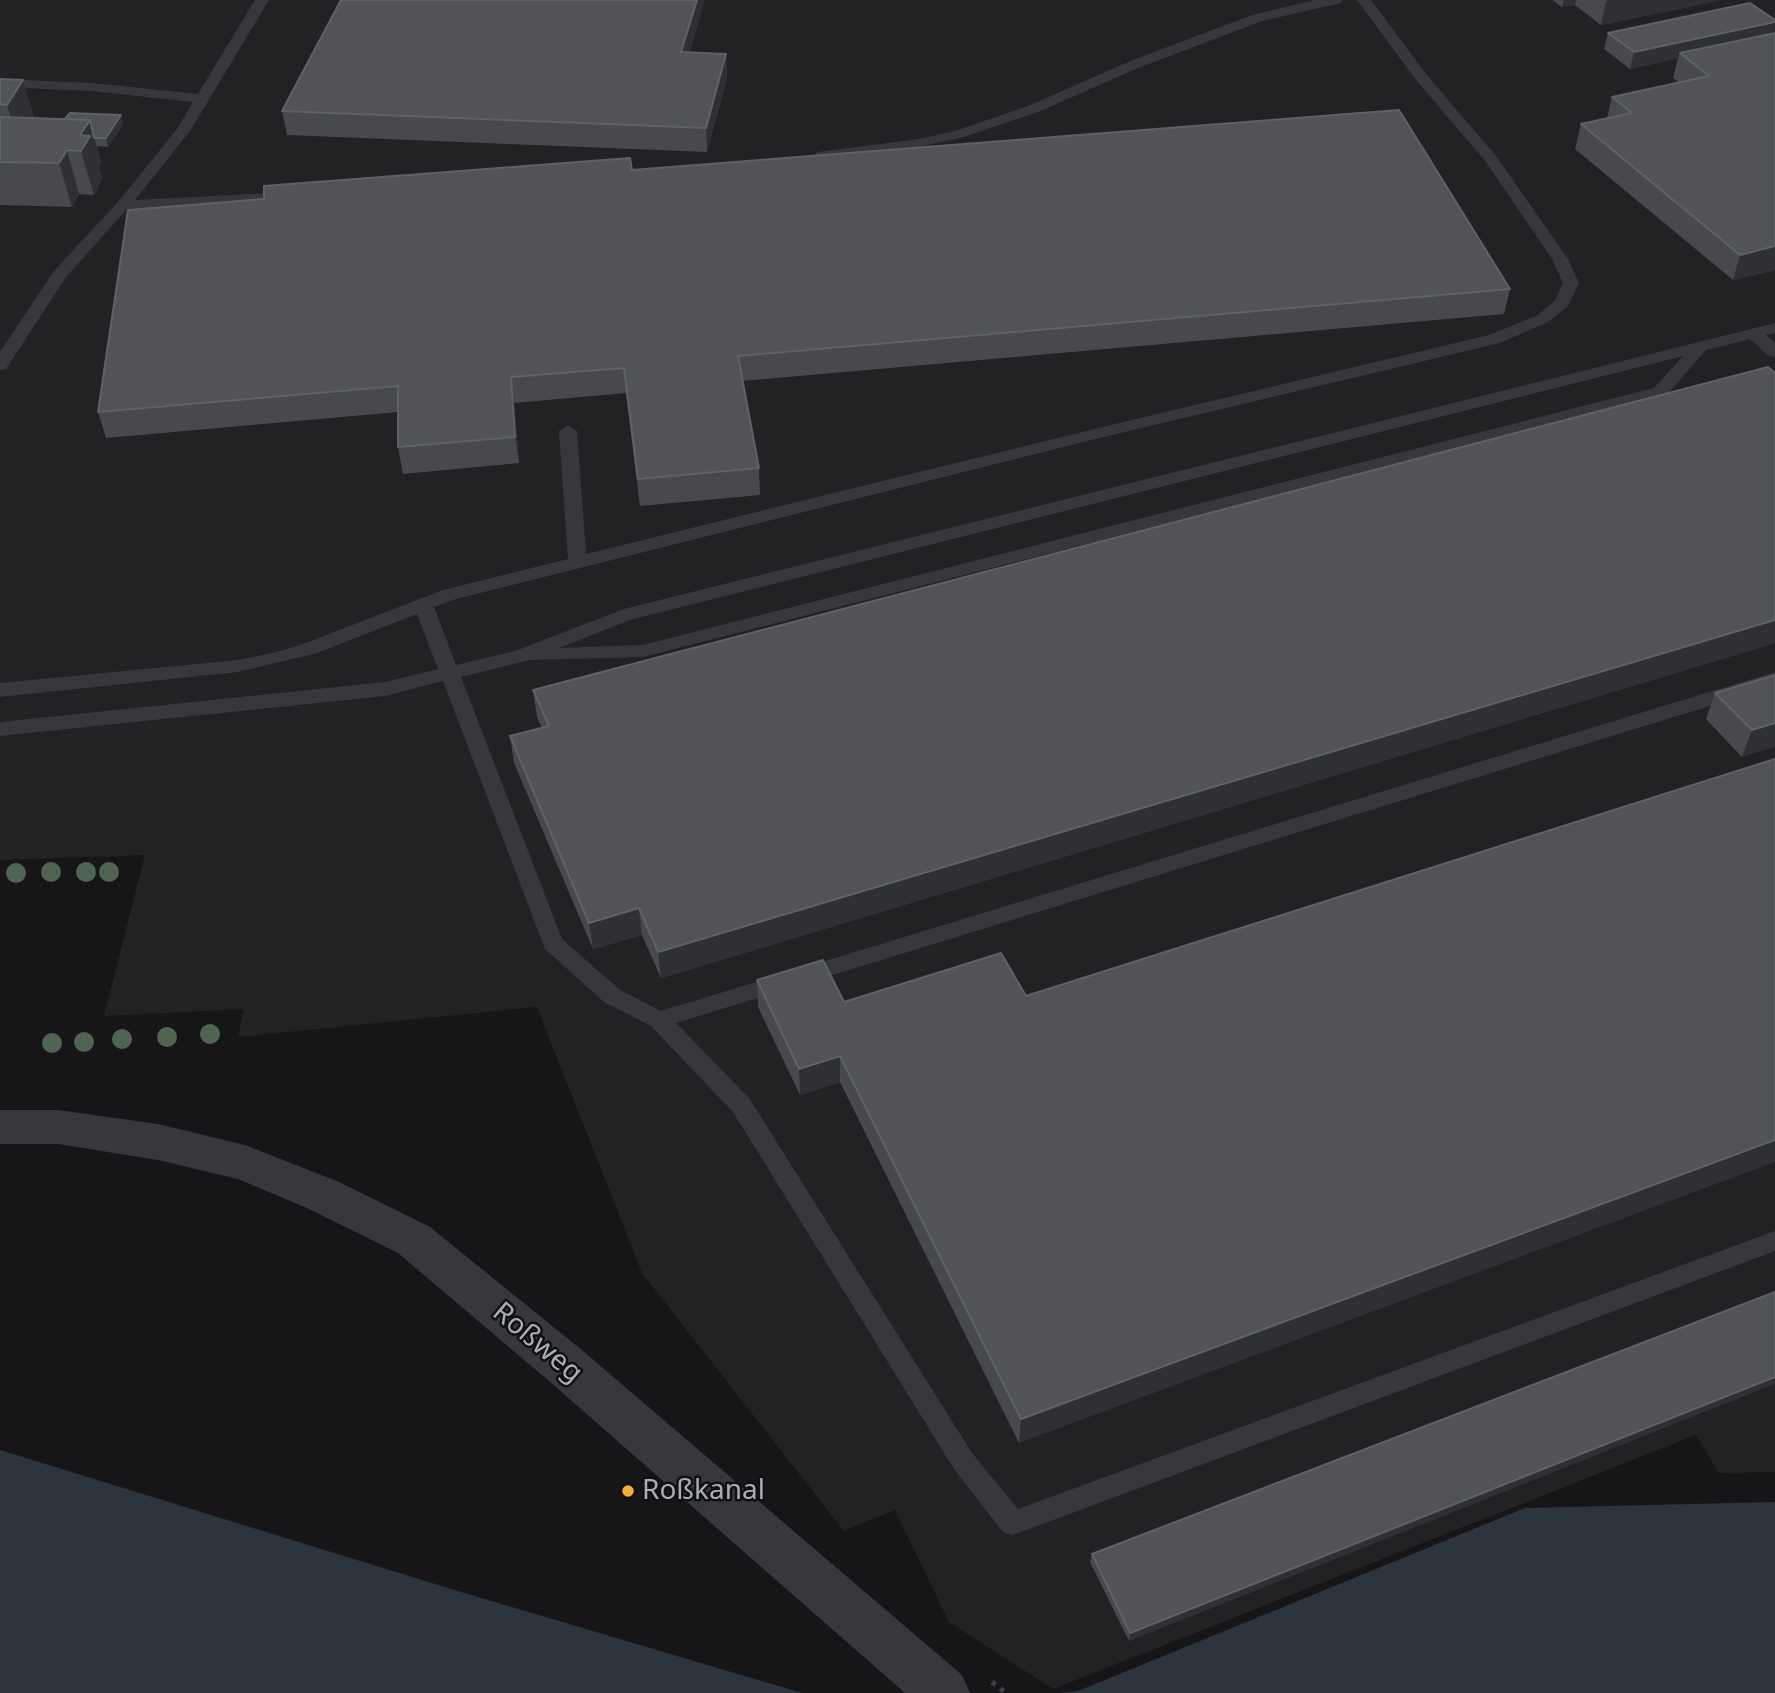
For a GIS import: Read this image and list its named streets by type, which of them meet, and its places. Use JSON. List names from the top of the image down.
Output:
{
  "streets": {
    "street": ["Roßweg"]
  },
  "places": ["Roßkanal"]
}
